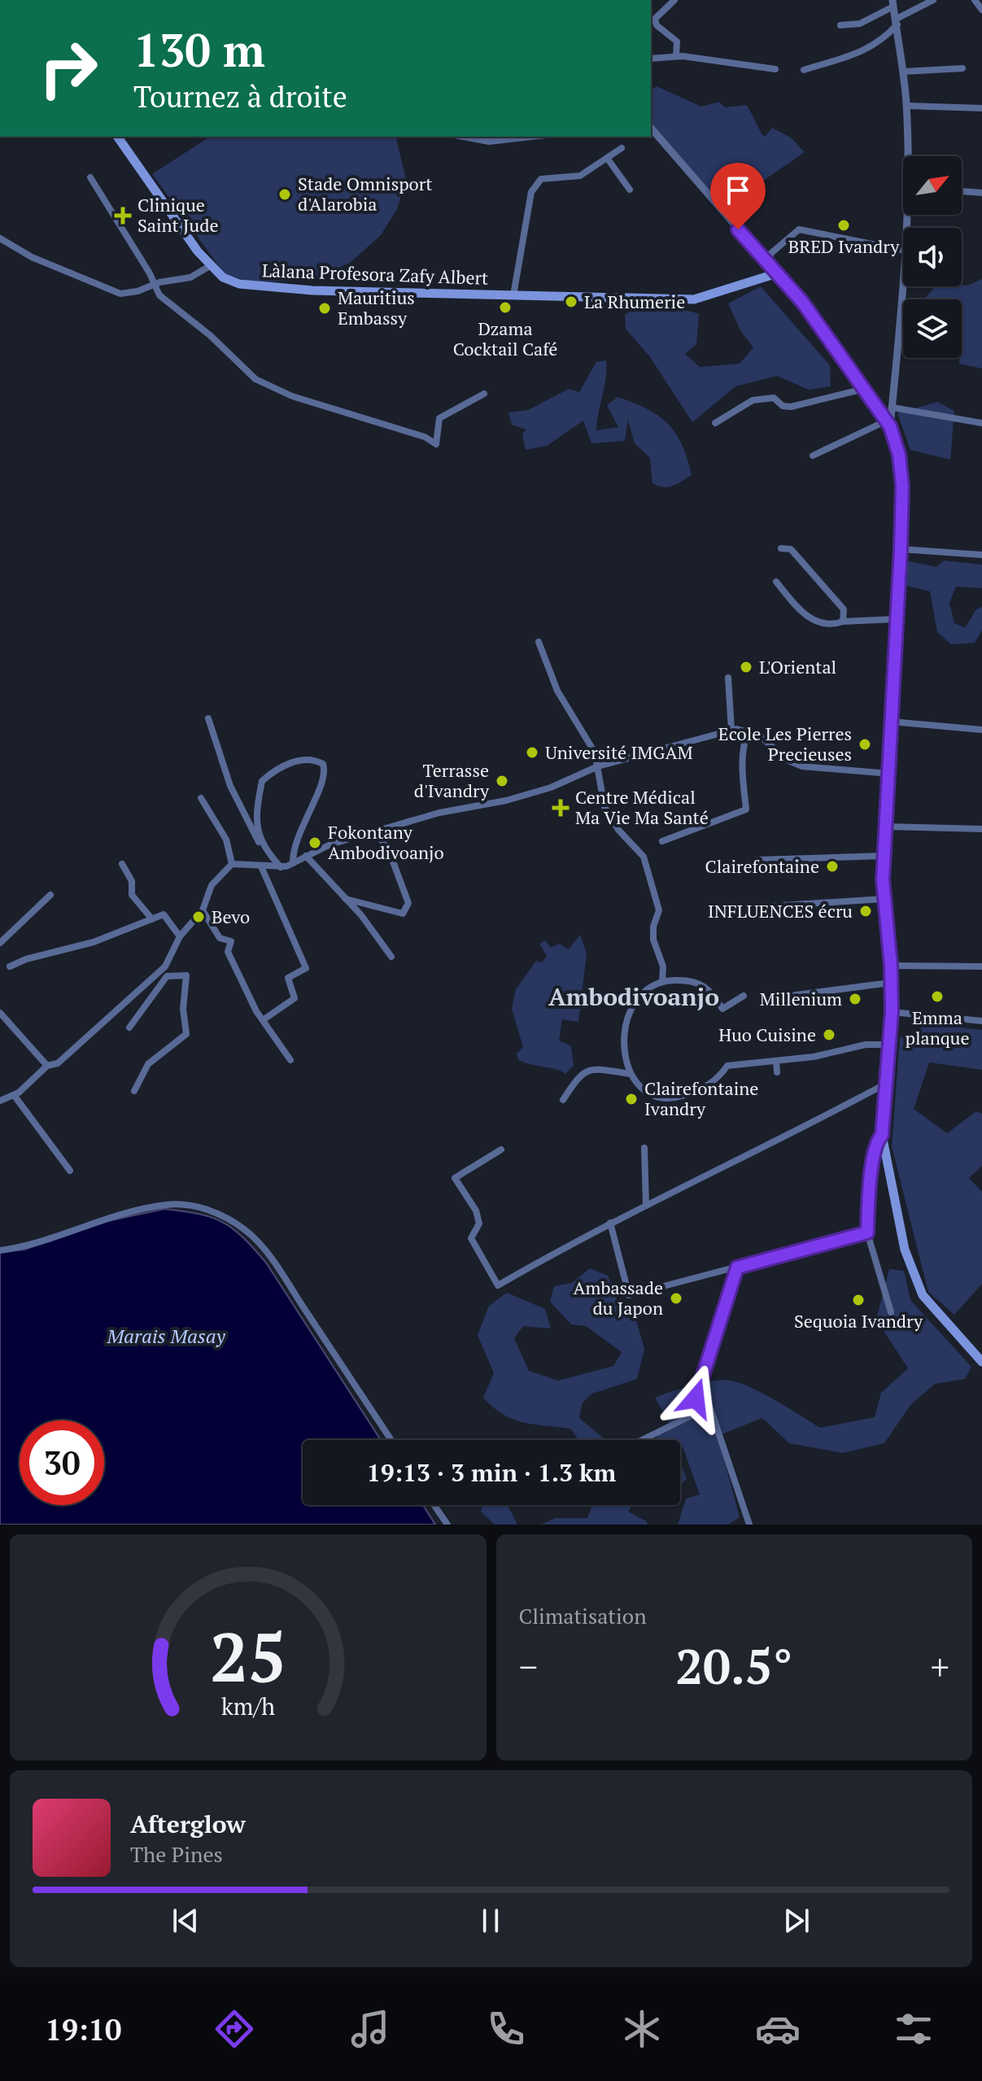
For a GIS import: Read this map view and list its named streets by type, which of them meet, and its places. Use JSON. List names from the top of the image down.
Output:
{
  "streets": {
    "main road": ["Làlana Profesora Zafy Albert"]
  },
  "districts": ["Ambodivoanjo"],
  "water": ["Marais Masay"],
  "places": {
    "other": [
      "Stade Omnisport d'Alarobia",
      "BRED Ivandry",
      "La Rhumerie",
      "Dzama Cocktail Café",
      "Mauritius Embassy",
      "L'Oriental",
      "Ecole Les Pierres Precieuses",
      "Université IMGAM",
      "Terrasse d'Ivandry",
      "Fokontany Ambodivoanjo",
      "Clairefontaine",
      "INFLUENCES écru",
      "Bevo",
      "Emma planque",
      "Millenium",
      "Huo Cuisine",
      "Clairefontaine Ivandry",
      "Ambassade du Japon",
      "Sequoia Ivandry"
    ],
    "health": ["Clinique Saint Jude", "Centre Médical Ma Vie Ma Santé"]
  },
  "north": "top right",
  "page": {
    "turn": ["130 m", "Tournez à droite"],
    "limit": "30",
    "trip": "19:13 · 3 min · 1.3 km",
    "tile": "Climatisation",
    "heat": ["−", "20.5°", "+"],
    "song": ["Afterglow", "The Pines"],
    "tabs": "19:10",
    "gauge": ["25", "km/h"]
  }
}
